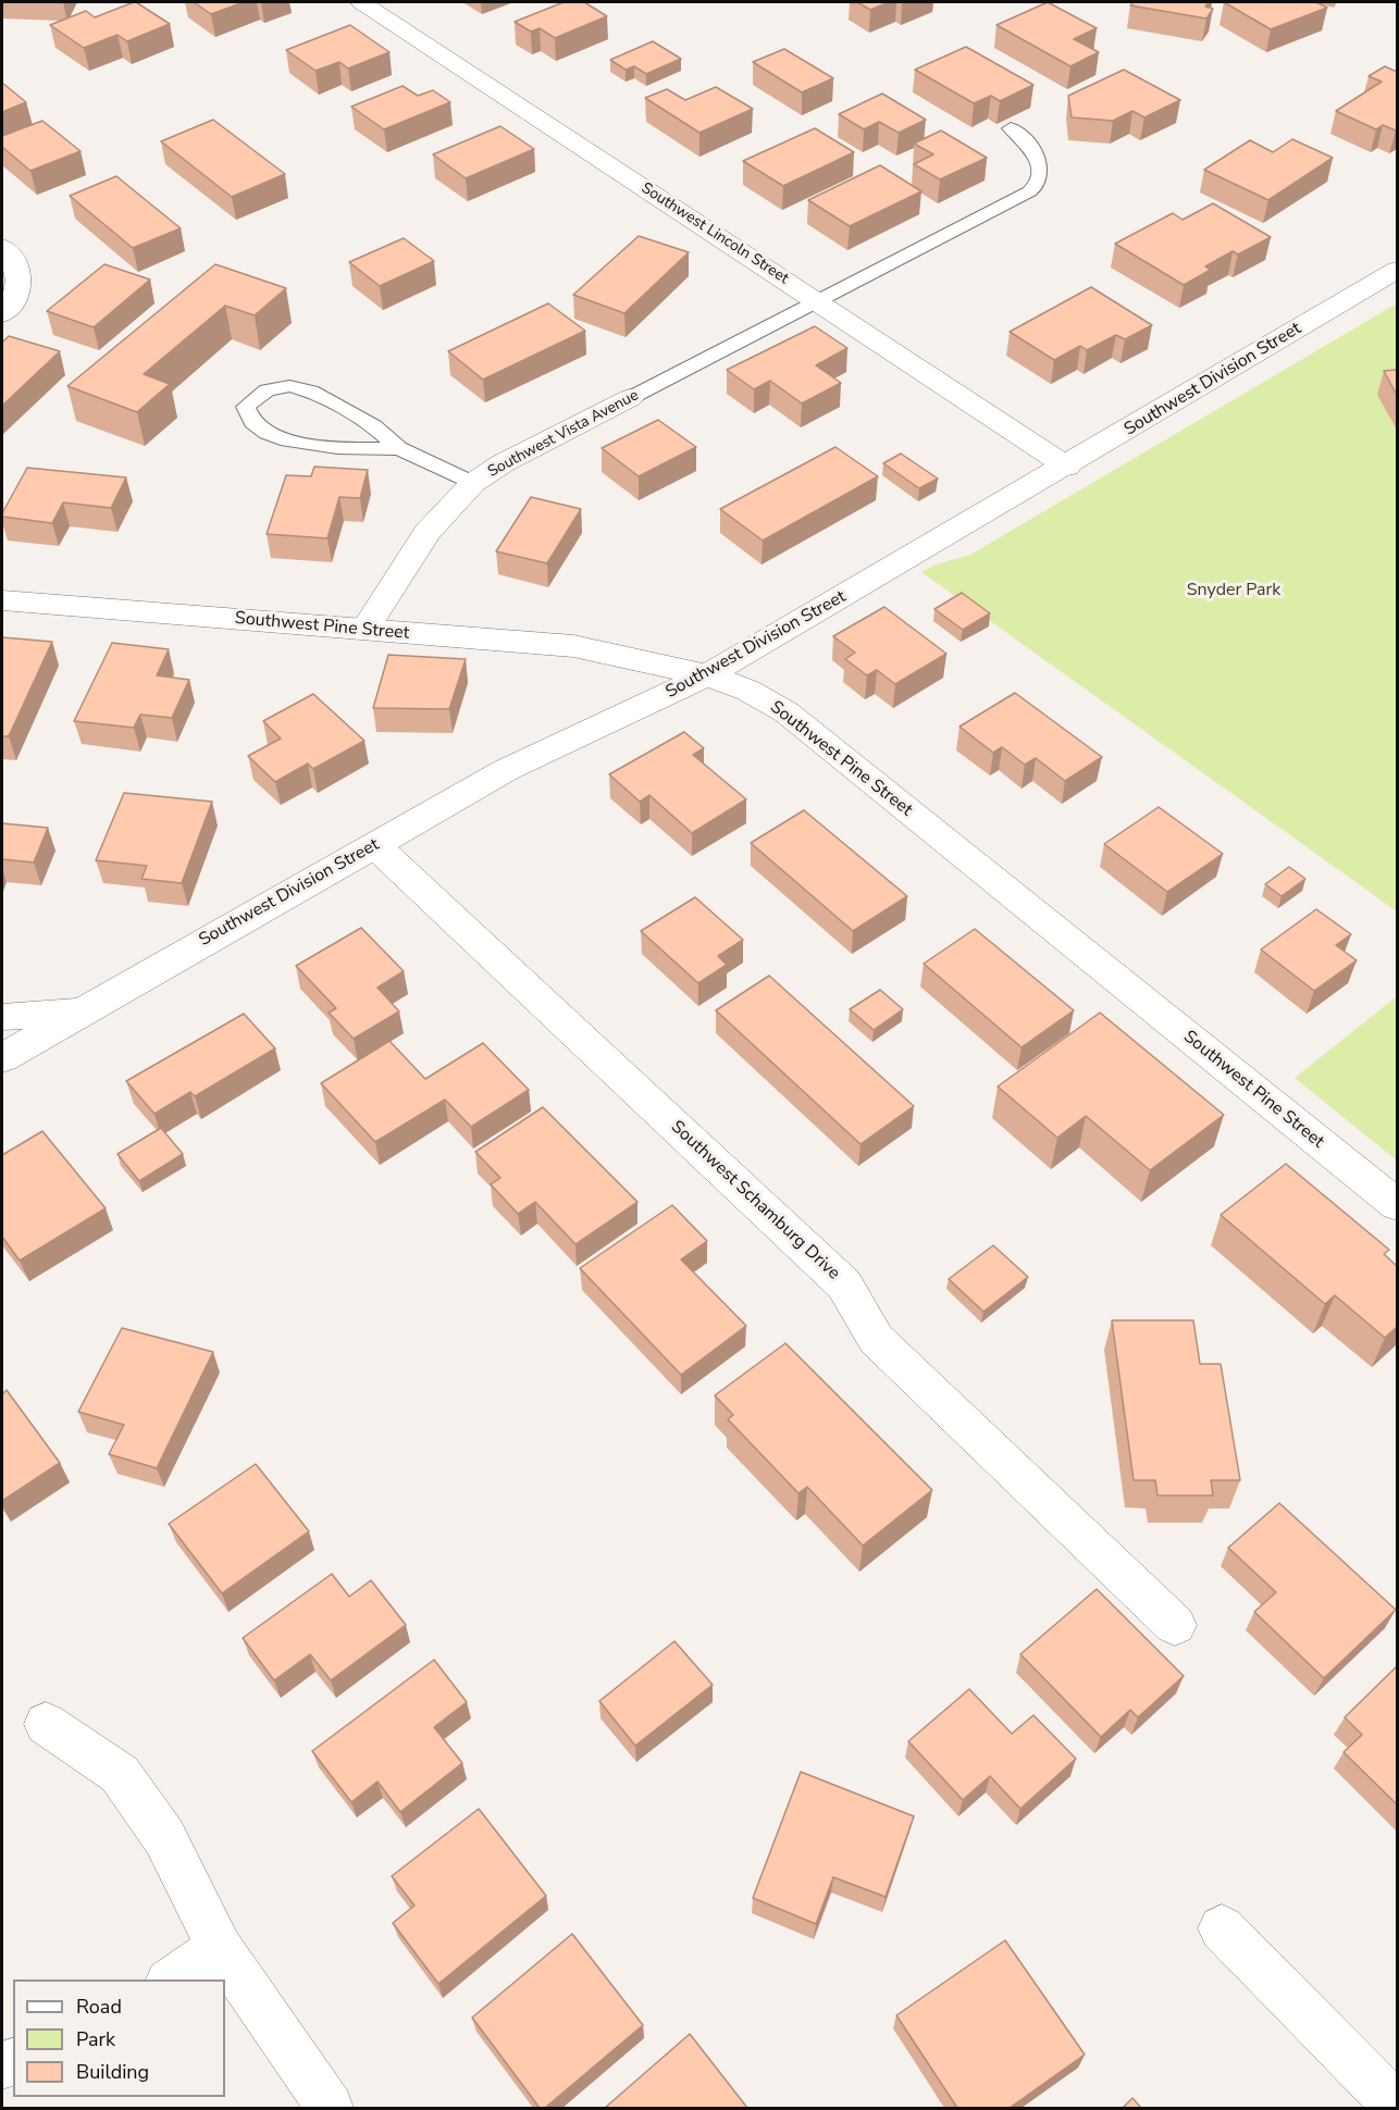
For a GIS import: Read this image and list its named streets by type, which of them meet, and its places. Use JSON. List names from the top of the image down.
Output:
{
  "streets": {
    "street": [
      "Southwest Lincoln Street",
      "Southwest Division Street",
      "Southwest Vista Avenue",
      "Southwest Pine Street",
      "Southwest Schamburg Drive"
    ]
  },
  "crossings": [
    ["Southwest Lincoln Street", "Southwest Division Street"],
    ["Southwest Lincoln Street", "Southwest Vista Avenue"],
    ["Southwest Division Street", "Southwest Pine Street"],
    ["Southwest Division Street", "Southwest Schamburg Drive"],
    ["Southwest Vista Avenue", "Southwest Pine Street"]
  ],
  "parks": ["Snyder Park"],
  "legend": ["Road", "Park", "Building"]
}
